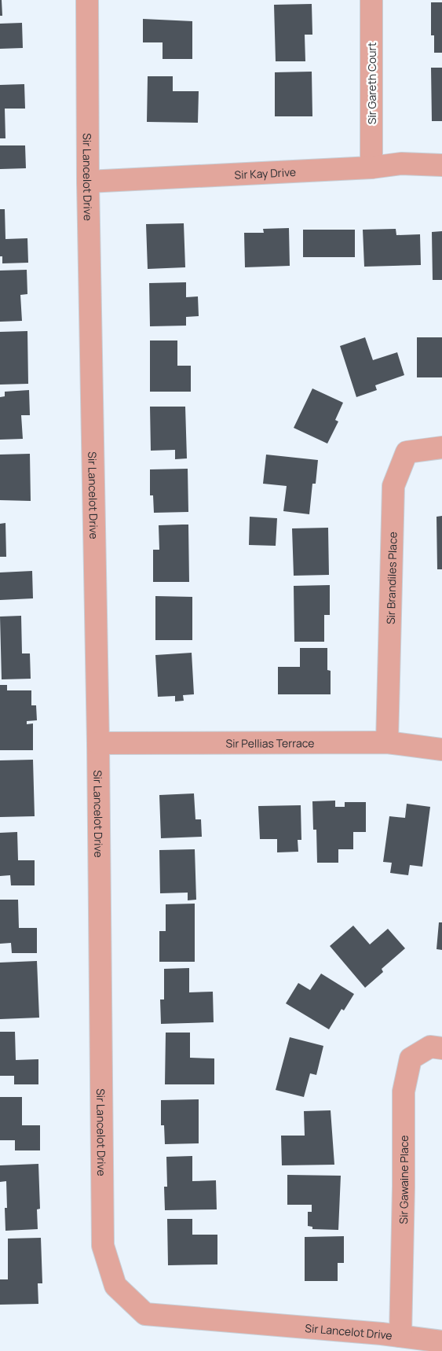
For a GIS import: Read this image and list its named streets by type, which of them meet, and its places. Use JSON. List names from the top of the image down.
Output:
{
  "streets": {
    "street": [
      "Sir Gareth Court",
      "Sir Kay Drive",
      "Sir Lancelot Drive",
      "Sir Brandiles Place",
      "Sir Pellias Terrace",
      "Sir Gawaine Place"
    ]
  },
  "crossings": [
    ["Sir Gareth Court", "Sir Kay Drive"],
    ["Sir Kay Drive", "Sir Lancelot Drive"],
    ["Sir Lancelot Drive", "Sir Pellias Terrace"],
    ["Sir Lancelot Drive", "Sir Gawaine Place"],
    ["Sir Brandiles Place", "Sir Pellias Terrace"]
  ]
}
